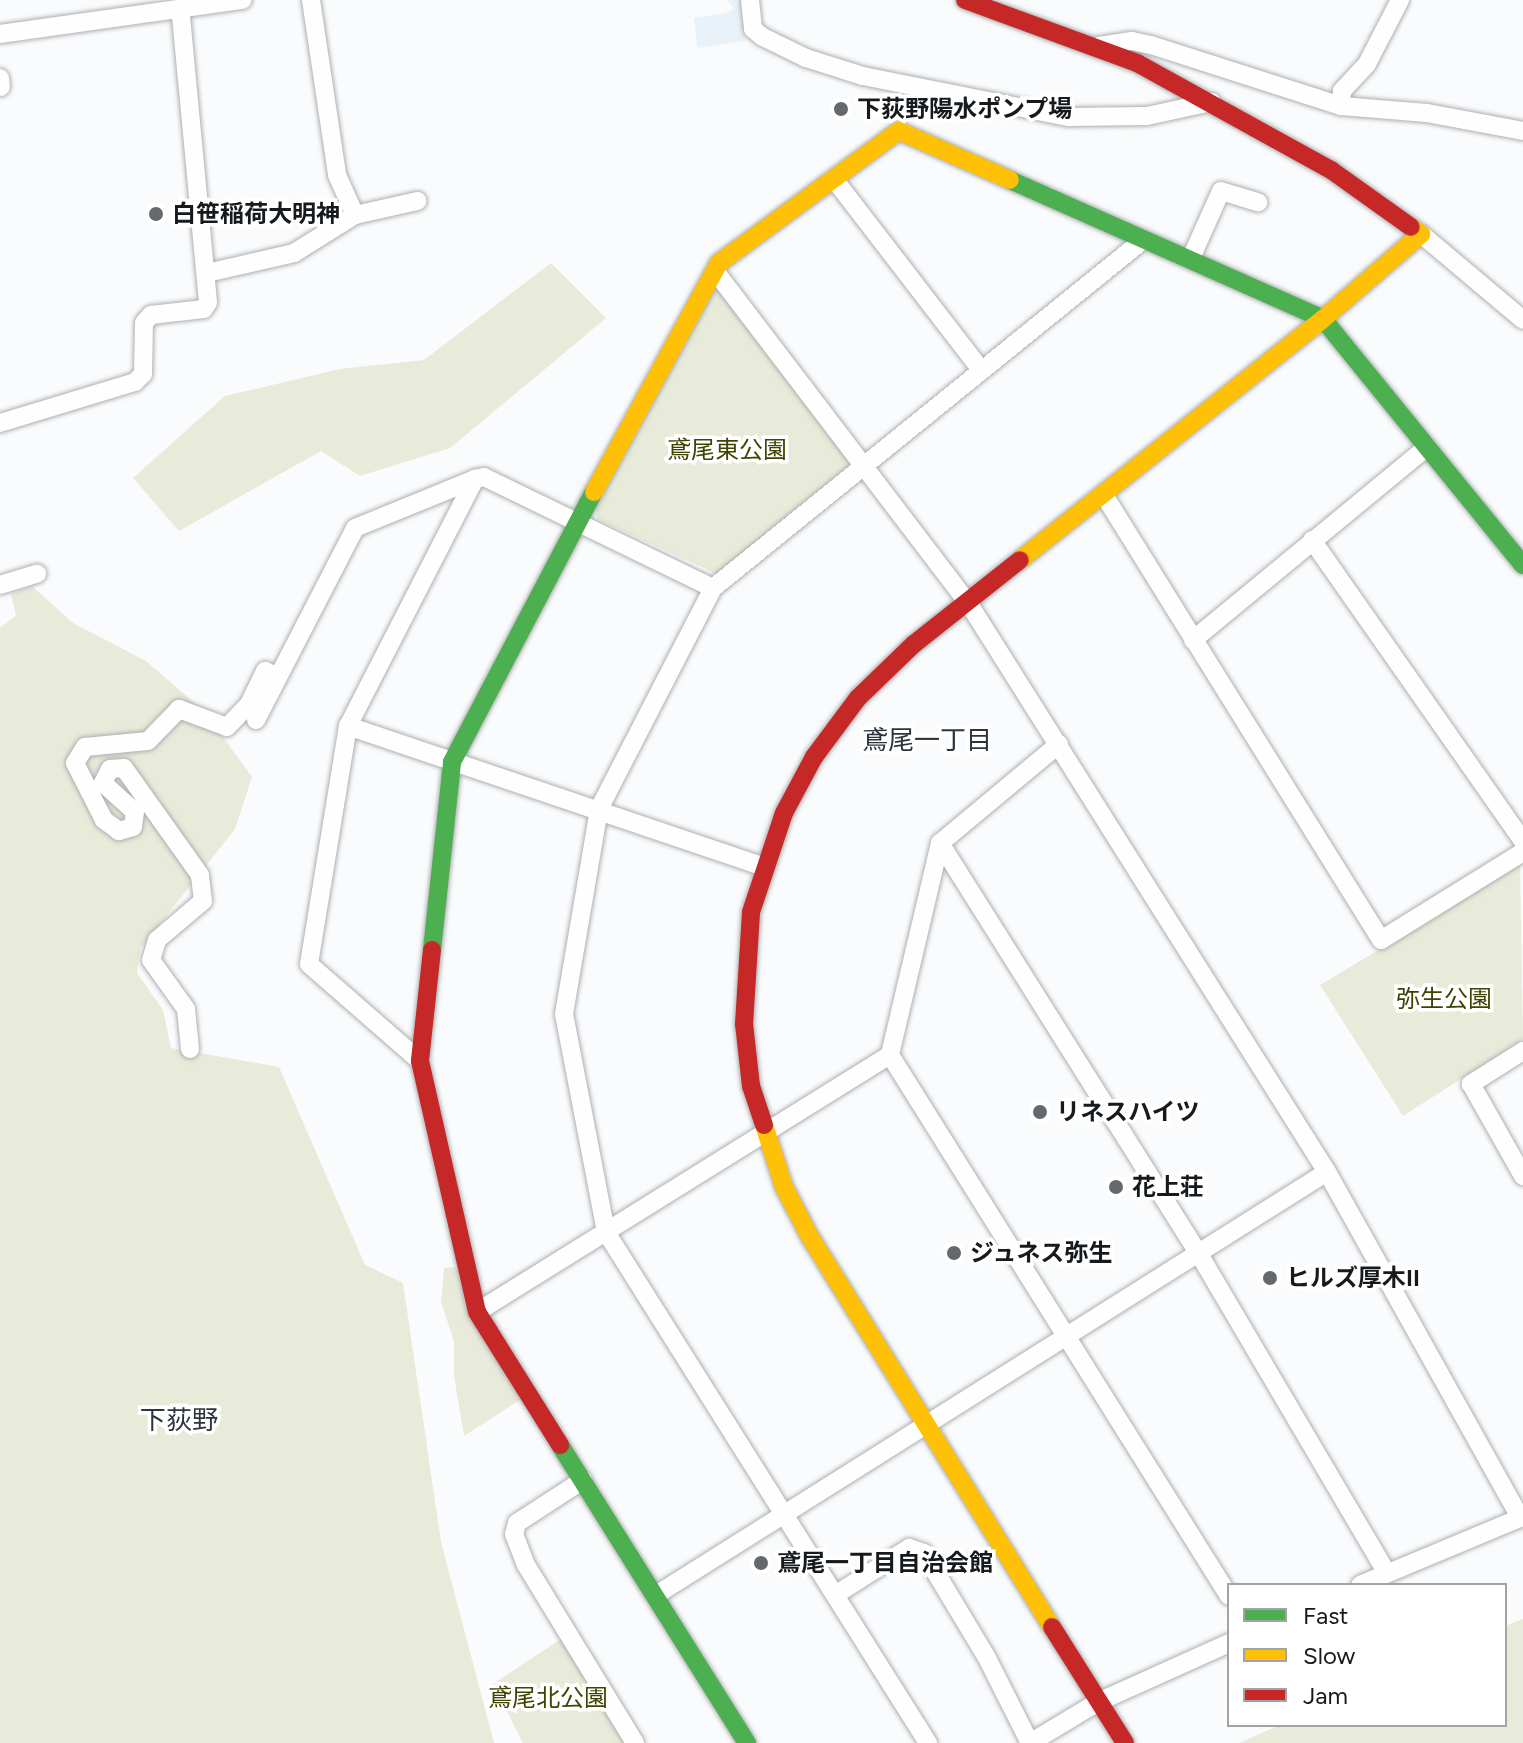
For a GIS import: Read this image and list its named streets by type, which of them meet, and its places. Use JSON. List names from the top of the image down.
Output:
{
  "districts": ["鳶尾一丁目", "下荻野"],
  "parks": ["鳶尾東公園", "弥生公園", "鳶尾北公園"],
  "places": [
    "下荻野陽水ポンプ場",
    "白笹稲荷大明神",
    "リネスハイツ",
    "花上荘",
    "ジュネス弥生",
    "ヒルズ厚木II",
    "鳶尾一丁目自治会館"
  ],
  "legend": ["Fast", "Slow", "Jam"]
}
